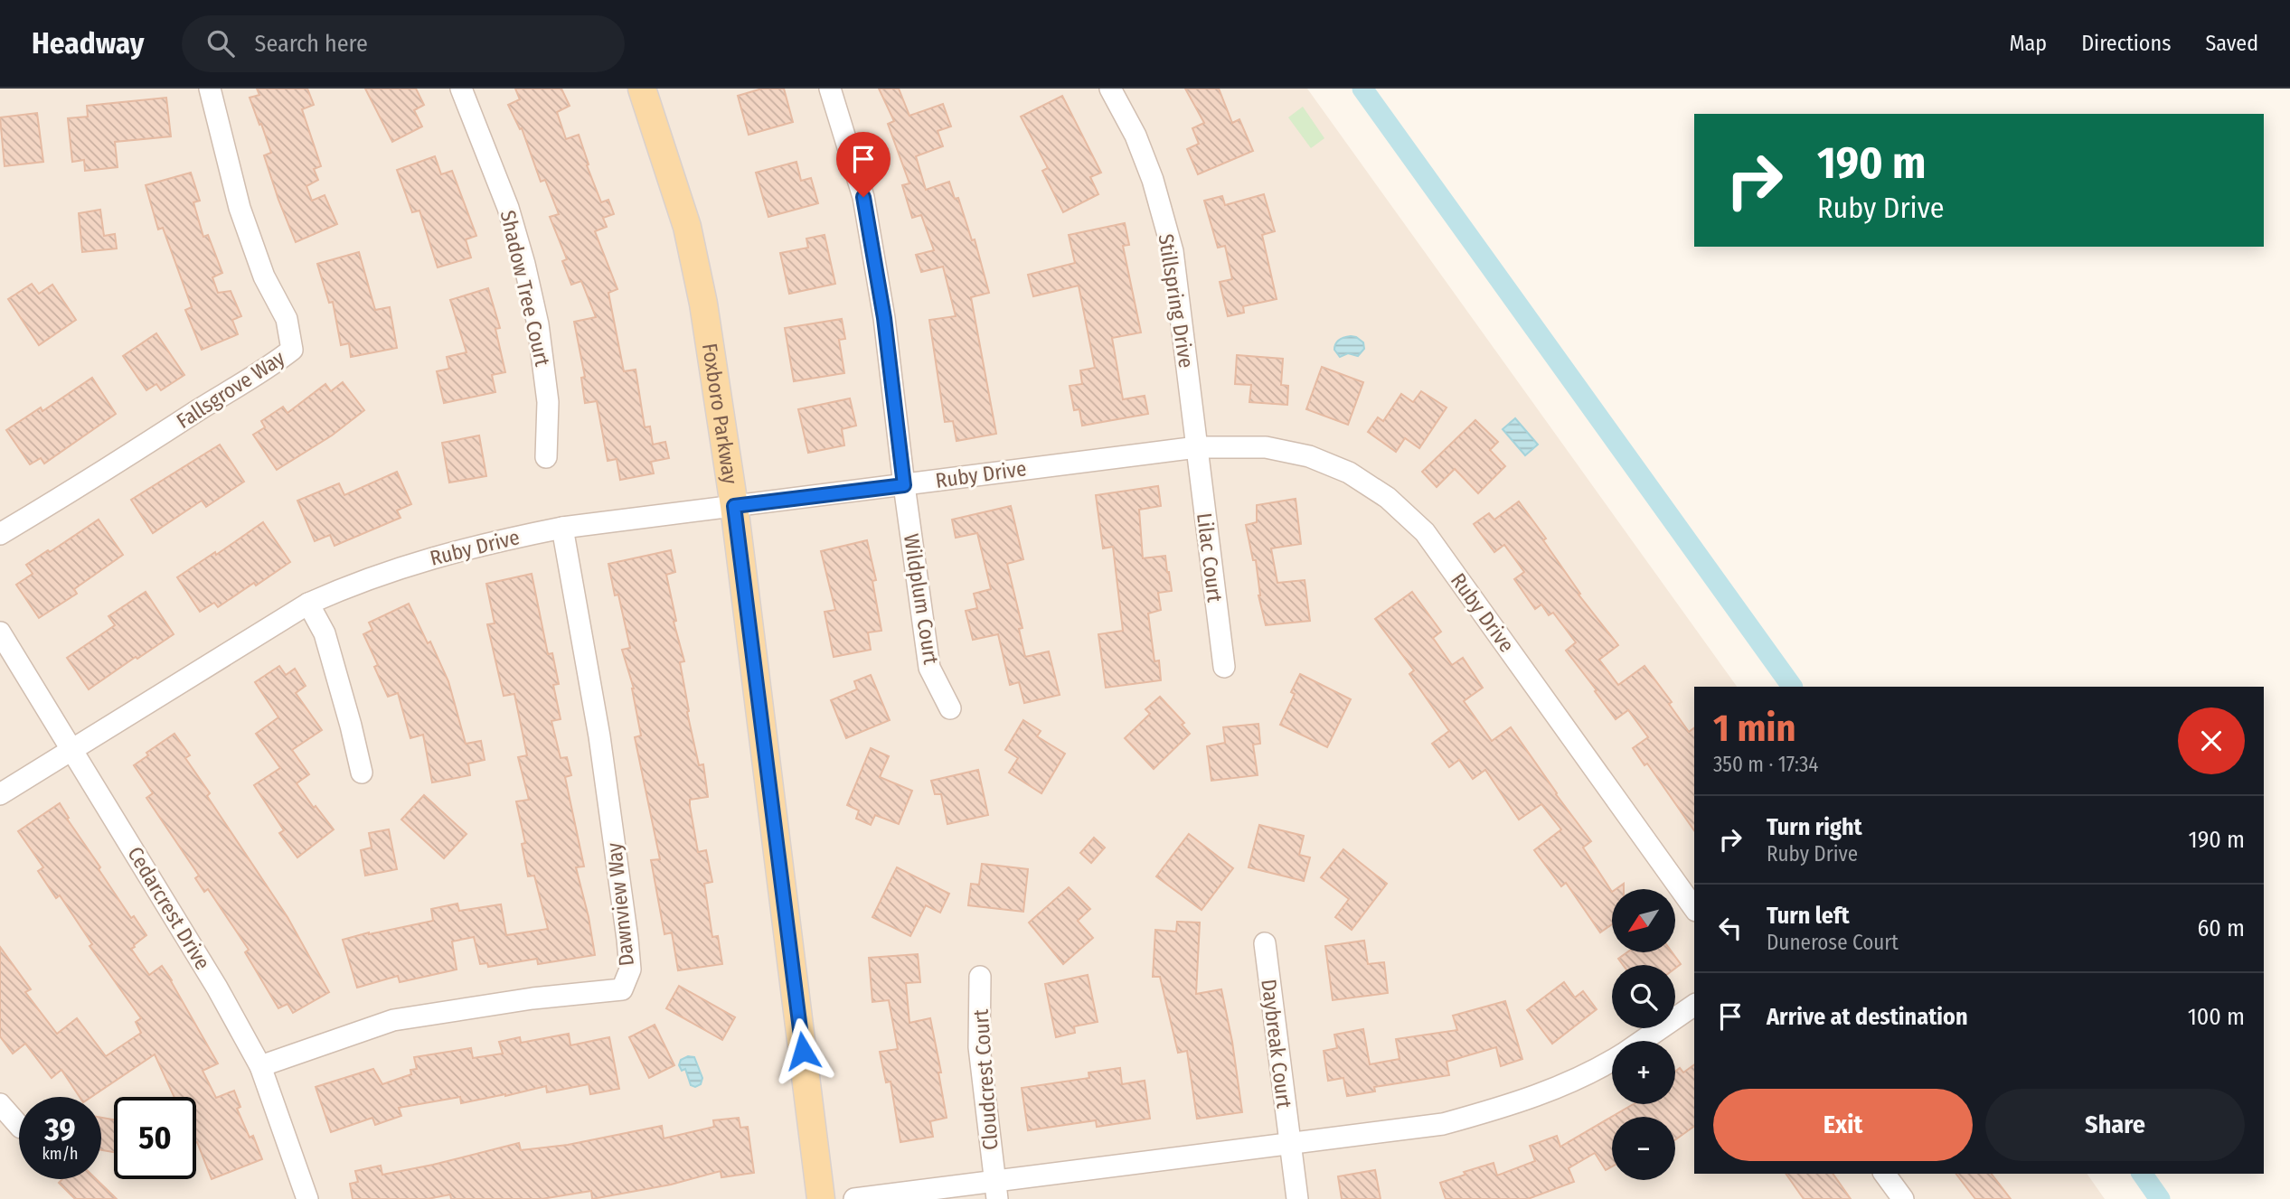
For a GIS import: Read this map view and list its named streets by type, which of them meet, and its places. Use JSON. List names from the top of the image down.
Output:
{
  "streets": {
    "main road": ["Foxboro Parkway"],
    "street": [
      "Shadow Tree Court",
      "Stillspring Drive",
      "Fallsgrove Way",
      "Ruby Drive",
      "Lilac Court",
      "Wildplum Court",
      "Dawnview Way",
      "Cedarcrest Drive",
      "Daybreak Court",
      "Cloudcrest Court"
    ]
  },
  "crossings": [
    ["Stillspring Drive", "Ruby Drive"],
    ["Stillspring Drive", "Lilac Court"],
    ["Foxboro Parkway", "Ruby Drive"],
    ["Ruby Drive", "Lilac Court"],
    ["Ruby Drive", "Wildplum Court"],
    ["Ruby Drive", "Dawnview Way"],
    ["Ruby Drive", "Cedarcrest Drive"],
    ["Dawnview Way", "Cedarcrest Drive"]
  ],
  "north": "bottom left",
  "page": {
    "header": "Headway",
    "search": "Search here",
    "nav": ["Map", "Directions", "Saved"],
    "turn": ["190 m", "Ruby Drive"],
    "heading": ["1 min", "350 m · 17:34"],
    "list": [
      {
        "name": "Turn right",
        "note": "Ruby Drive",
        "value": "190 m"
      },
      {
        "name": "Turn left",
        "note": "Dunerose Court",
        "value": "60 m"
      },
      {
        "name": "Arrive at destination",
        "value": "100 m"
      }
    ],
    "map_buttons": ["+", "−"],
    "buttons": ["Exit", "Share"],
    "speed": "39 km/h",
    "limit": "50"
  }
}
